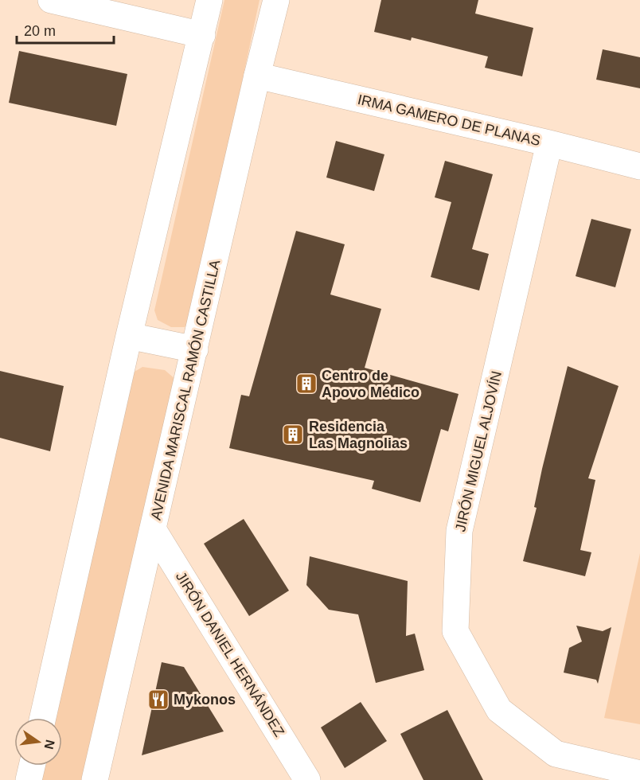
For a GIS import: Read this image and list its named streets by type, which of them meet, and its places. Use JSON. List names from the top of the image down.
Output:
{
  "streets": {
    "main road": [
      "IRMA GAMERO DE PLANAS",
      "AVENIDA MARISCAL RAMÓN CASTILLA",
      "JIRÓN MIGUEL ALJOVÍN",
      "JIRÓN DANIEL HERNÁNDEZ"
    ]
  },
  "crossings": [
    ["IRMA GAMERO DE PLANAS", "AVENIDA MARISCAL RAMÓN CASTILLA"],
    ["IRMA GAMERO DE PLANAS", "JIRÓN MIGUEL ALJOVÍN"],
    ["AVENIDA MARISCAL RAMÓN CASTILLA", "JIRÓN DANIEL HERNÁNDEZ"]
  ],
  "places": {
    "building": ["Centro de Apovo Médico", "Residencia Las Magnolias"],
    "restaurant": ["Mykonos"]
  },
  "scale_bar": "20 m",
  "north": "right"
}
